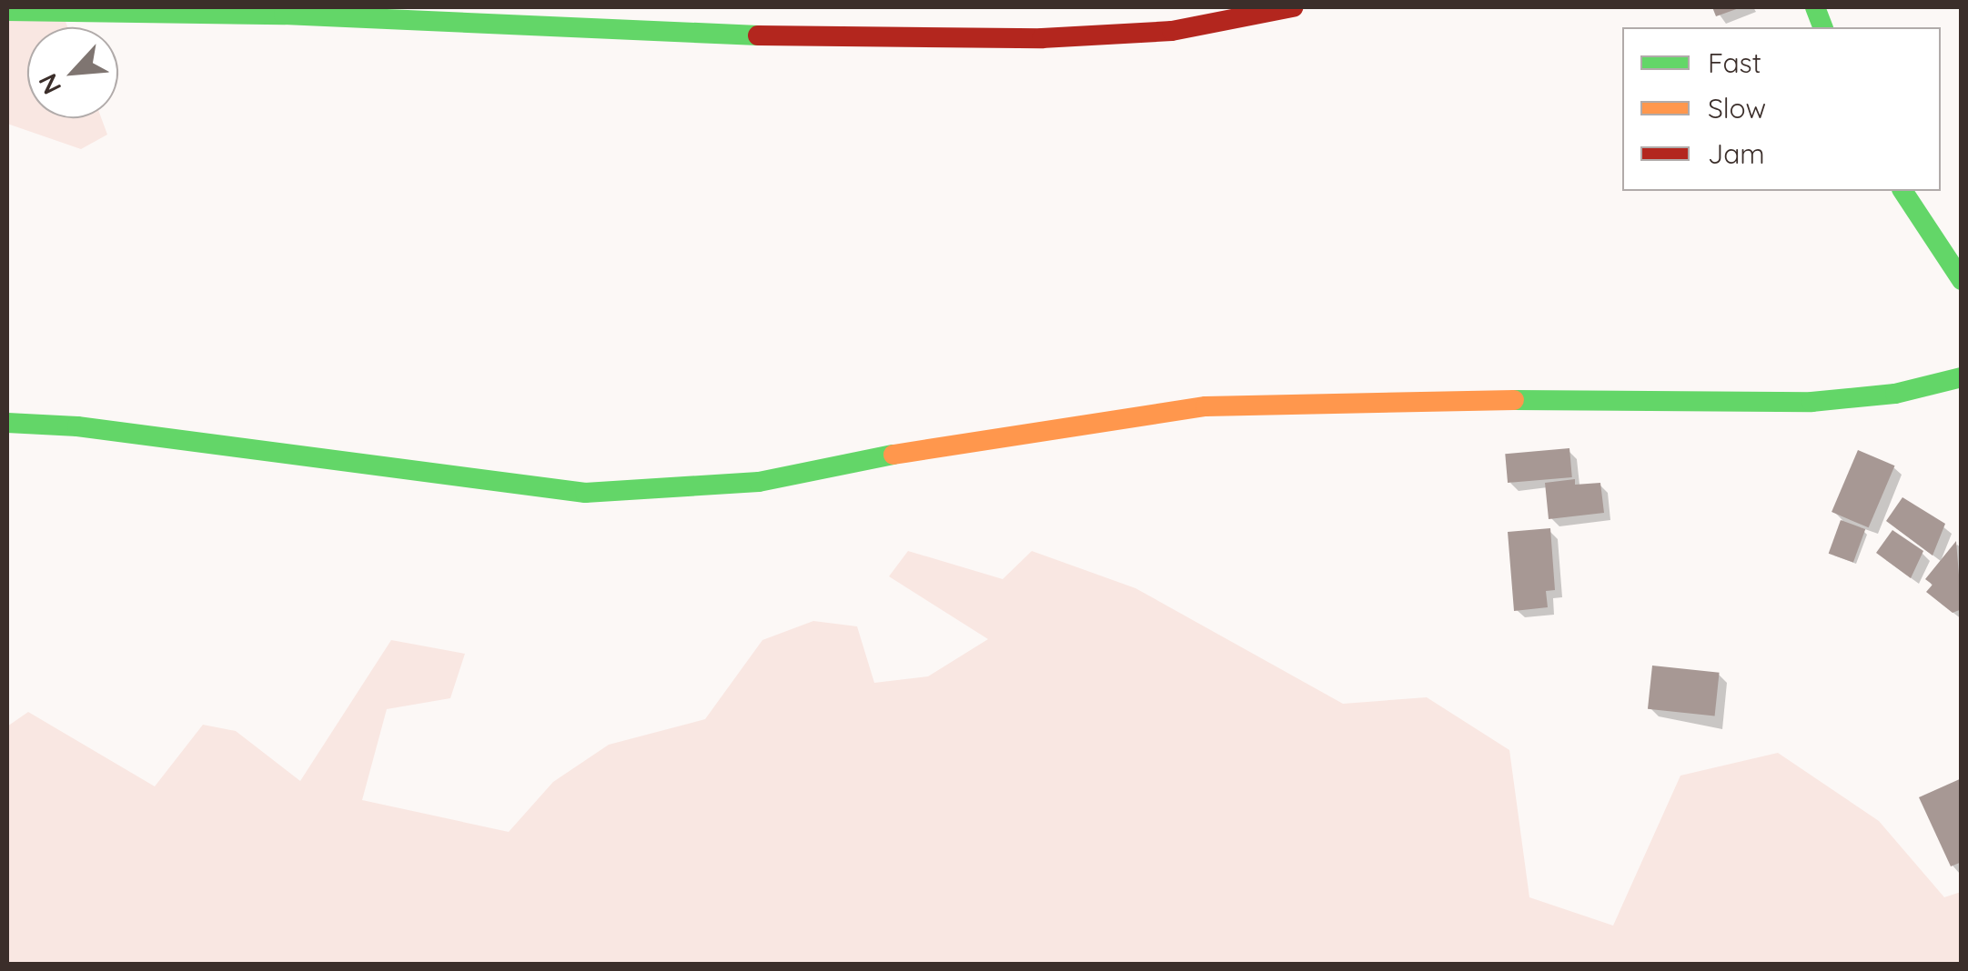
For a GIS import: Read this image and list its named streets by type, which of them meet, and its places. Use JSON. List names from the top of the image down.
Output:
{
  "legend": ["Fast", "Slow", "Jam"],
  "north": "bottom left"
}
